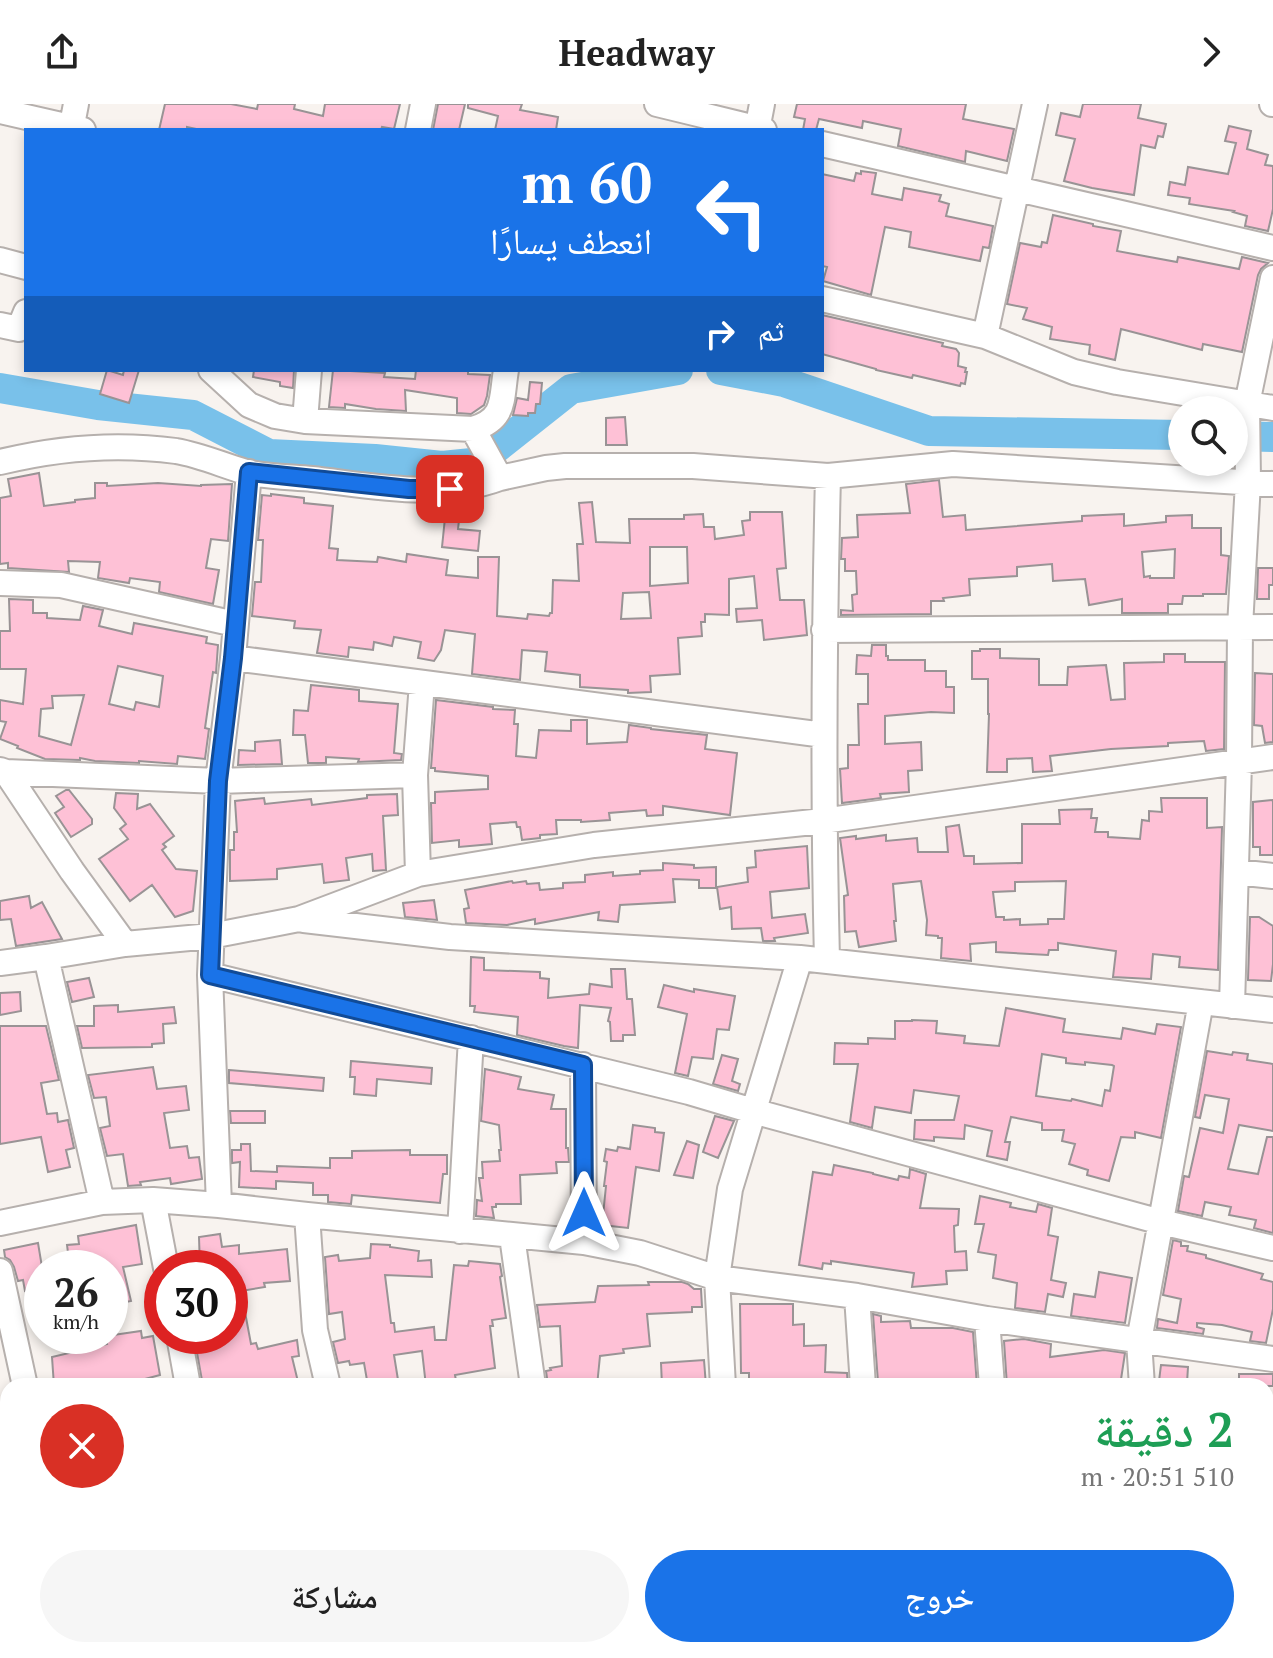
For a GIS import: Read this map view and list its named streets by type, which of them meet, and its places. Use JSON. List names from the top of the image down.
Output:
{
  "page": {
    "header": "Headway",
    "turn": ["60 m", "انعطف يسارًا"],
    "then": "ثم",
    "speed": "26 km/h",
    "limit": "30",
    "heading": ["2 دقيقة", "510 m · 20:51"],
    "buttons": ["خروج", "مشاركة"]
  }
}
